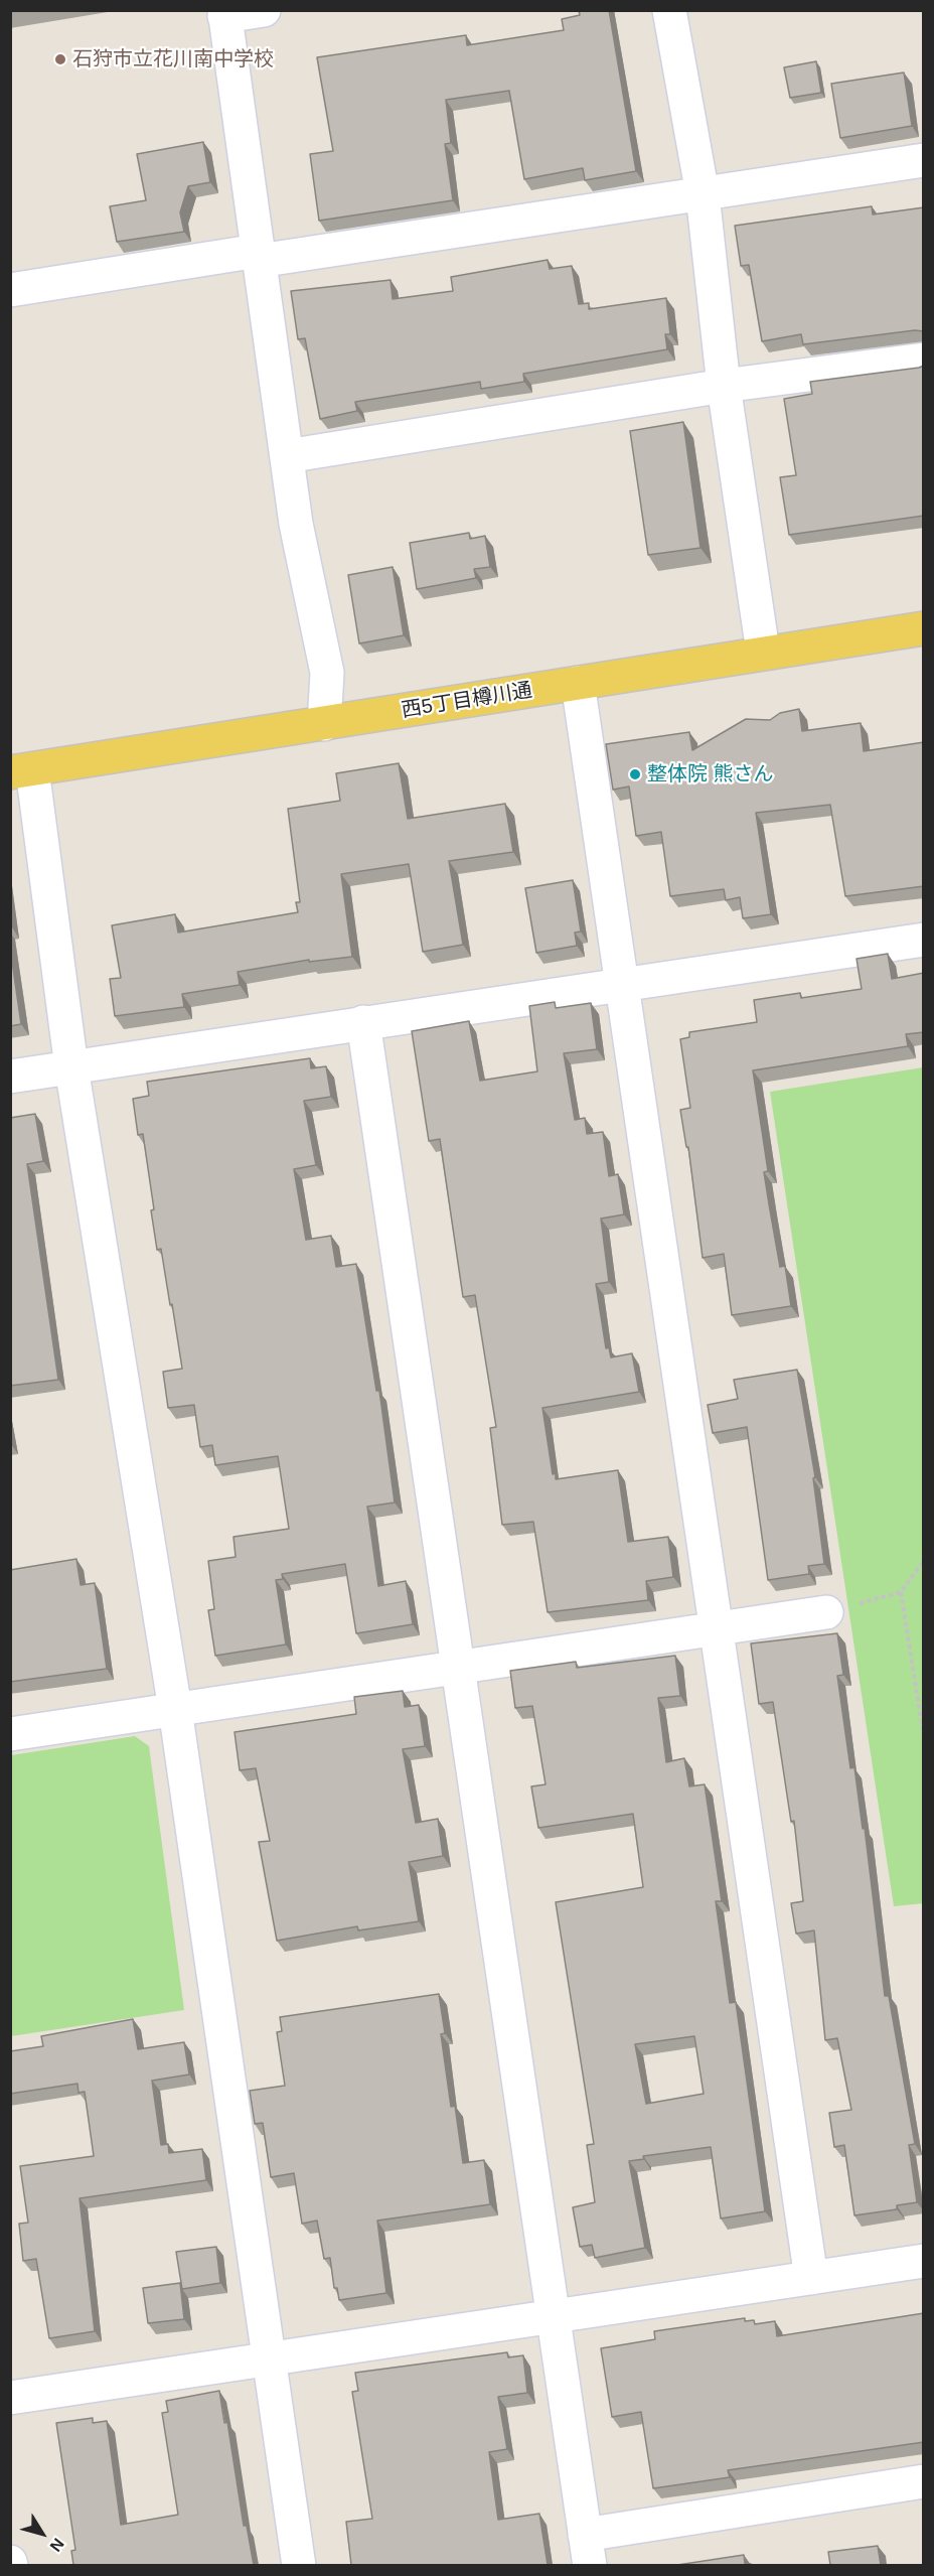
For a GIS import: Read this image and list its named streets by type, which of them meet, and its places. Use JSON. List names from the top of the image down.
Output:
{
  "streets": {
    "main road": ["西5丁目樽川通"]
  },
  "places": ["石狩市立花川南中学校", "整体院 熊さん"],
  "north": "bottom right"
}
